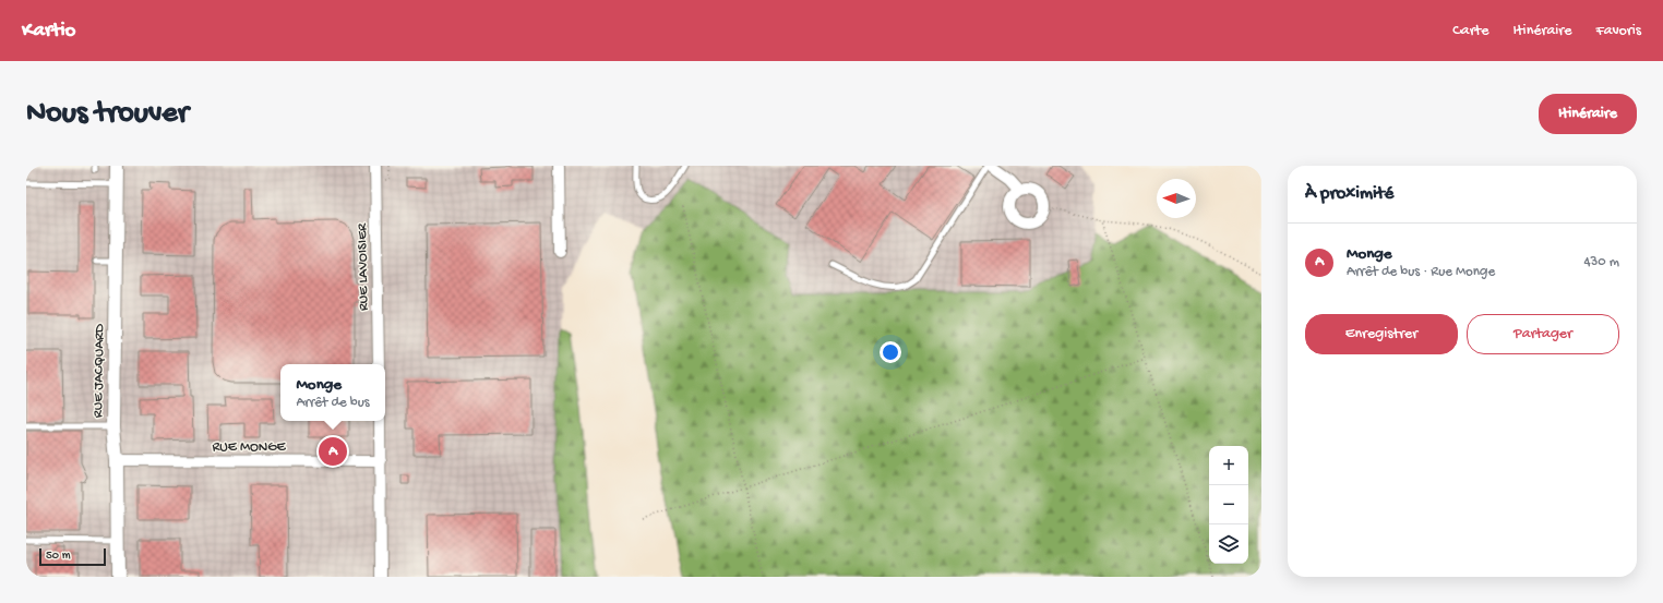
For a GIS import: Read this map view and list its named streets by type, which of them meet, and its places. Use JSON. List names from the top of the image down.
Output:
{
  "streets": {
    "street": ["RUE LAVOISIER", "RUE JACQUARD", "RUE MONGE"]
  },
  "crossings": [
    ["RUE JACQUARD", "RUE MONGE"]
  ],
  "scale_bar": "50 m",
  "north": "left",
  "page": {
    "header": "Kartio",
    "nav": ["Carte", "Itinéraire", "Favoris"],
    "buttons": [
      "Itinéraire",
      ["Enregistrer", "Partager"]
    ],
    "title": "Nous trouver",
    "heading": "À proximité",
    "list": [
      {
        "mark": "A",
        "name": "Monge",
        "note": "Arrêt de bus · Rue Monge",
        "value": "430 m"
      }
    ],
    "popup": ["Monge", "Arrêt de bus"],
    "pins": "A",
    "map_buttons": ["+", "−"],
    "scale": "50 m"
  }
}
